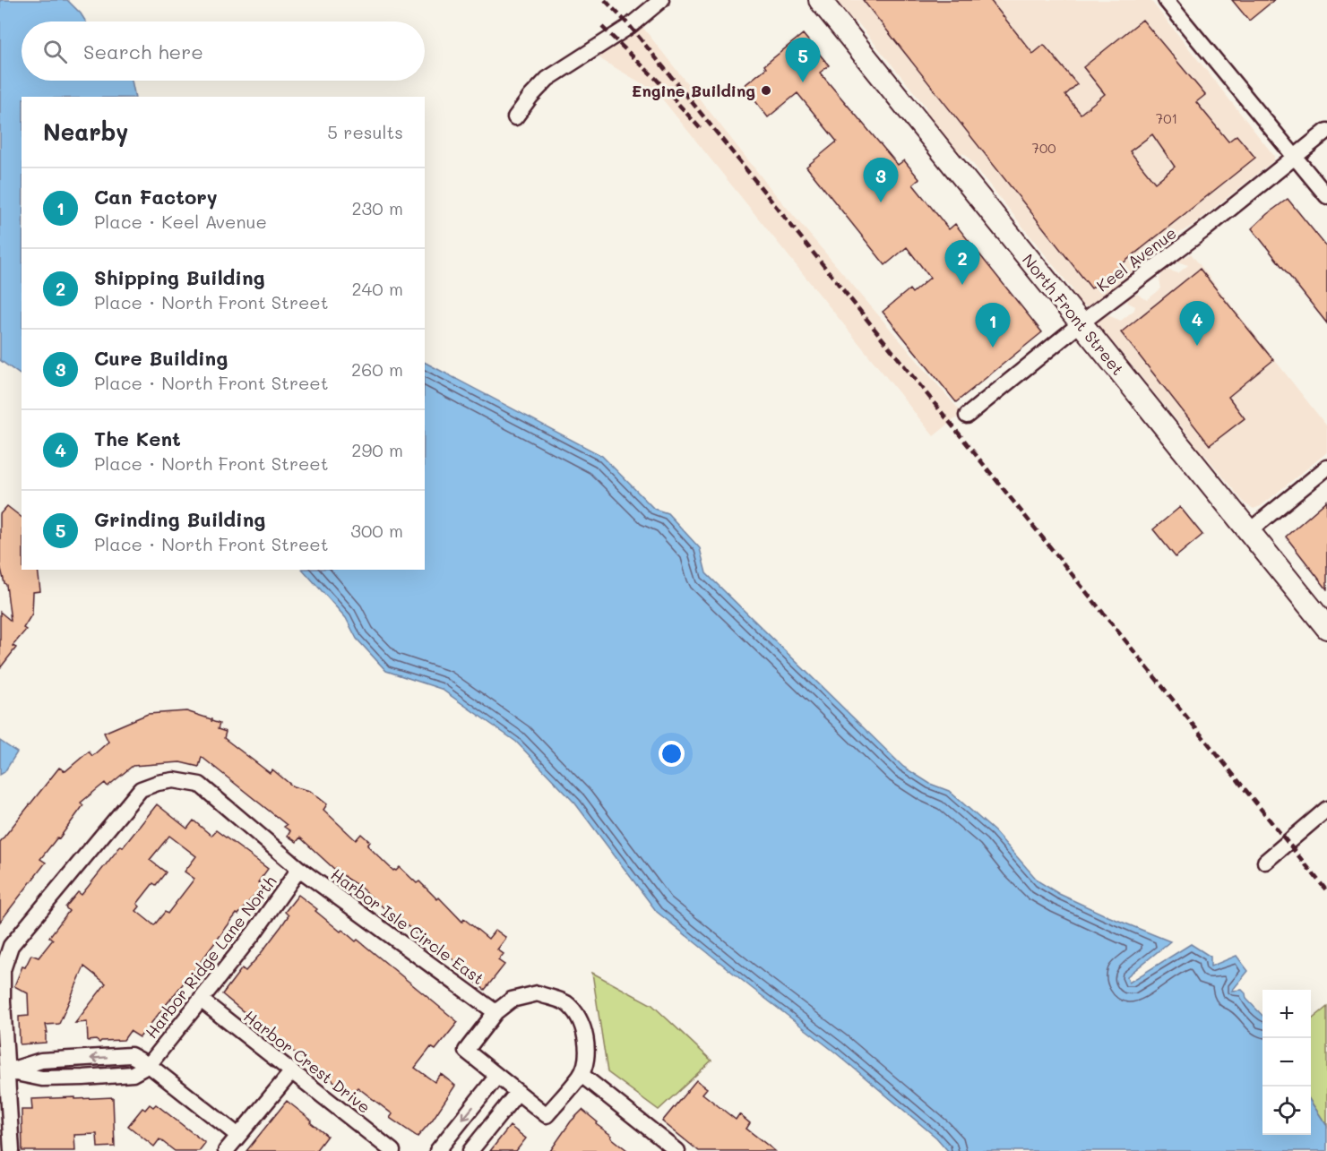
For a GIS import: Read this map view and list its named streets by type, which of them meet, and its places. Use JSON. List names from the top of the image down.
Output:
{
  "streets": {
    "street": [
      "Keel Avenue",
      "North Front Street",
      "Harbor Isle Circle East",
      "Harbor Ridge Lane North",
      "Harbor Crest Drive"
    ]
  },
  "crossings": [
    ["Keel Avenue", "North Front Street"],
    ["Harbor Isle Circle East", "Harbor Ridge Lane North"],
    ["Harbor Ridge Lane North", "Harbor Crest Drive"]
  ],
  "places": ["Engine Building"],
  "house_numbers": ["701", "700"],
  "page": {
    "search": "Search here",
    "pins": [
      "5",
      "3",
      "2",
      "4",
      "1"
    ],
    "heading": ["Nearby", "5 results"],
    "list": [
      {
        "mark": "1",
        "name": "Can Factory",
        "note": "Place · Keel Avenue",
        "value": "230 m"
      },
      {
        "mark": "2",
        "name": "Shipping Building",
        "note": "Place · North Front Street",
        "value": "240 m"
      },
      {
        "mark": "3",
        "name": "Cure Building",
        "note": "Place · North Front Street",
        "value": "260 m"
      },
      {
        "mark": "4",
        "name": "The Kent",
        "note": "Place · North Front Street",
        "value": "290 m"
      },
      {
        "mark": "5",
        "name": "Grinding Building",
        "note": "Place · North Front Street",
        "value": "300 m"
      }
    ],
    "map_buttons": ["+", "−"]
  }
}
